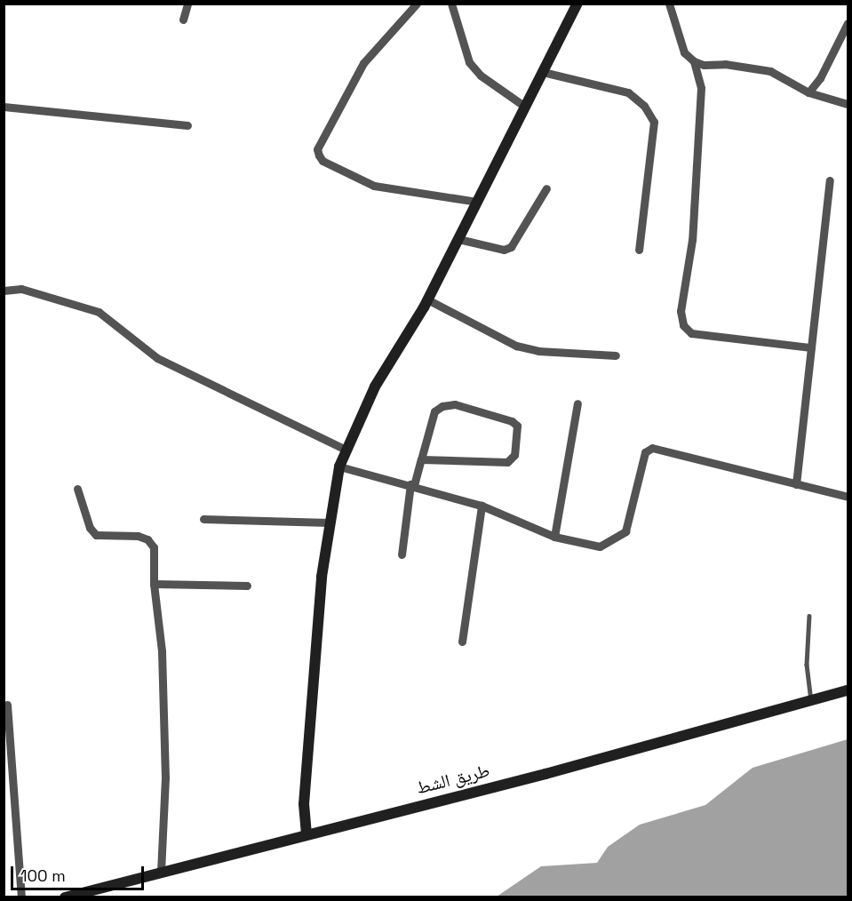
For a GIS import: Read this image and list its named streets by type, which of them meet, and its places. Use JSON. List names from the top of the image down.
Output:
{
  "streets": {
    "street": ["طريق الشط"]
  },
  "scale_bar": "100 m"
}
